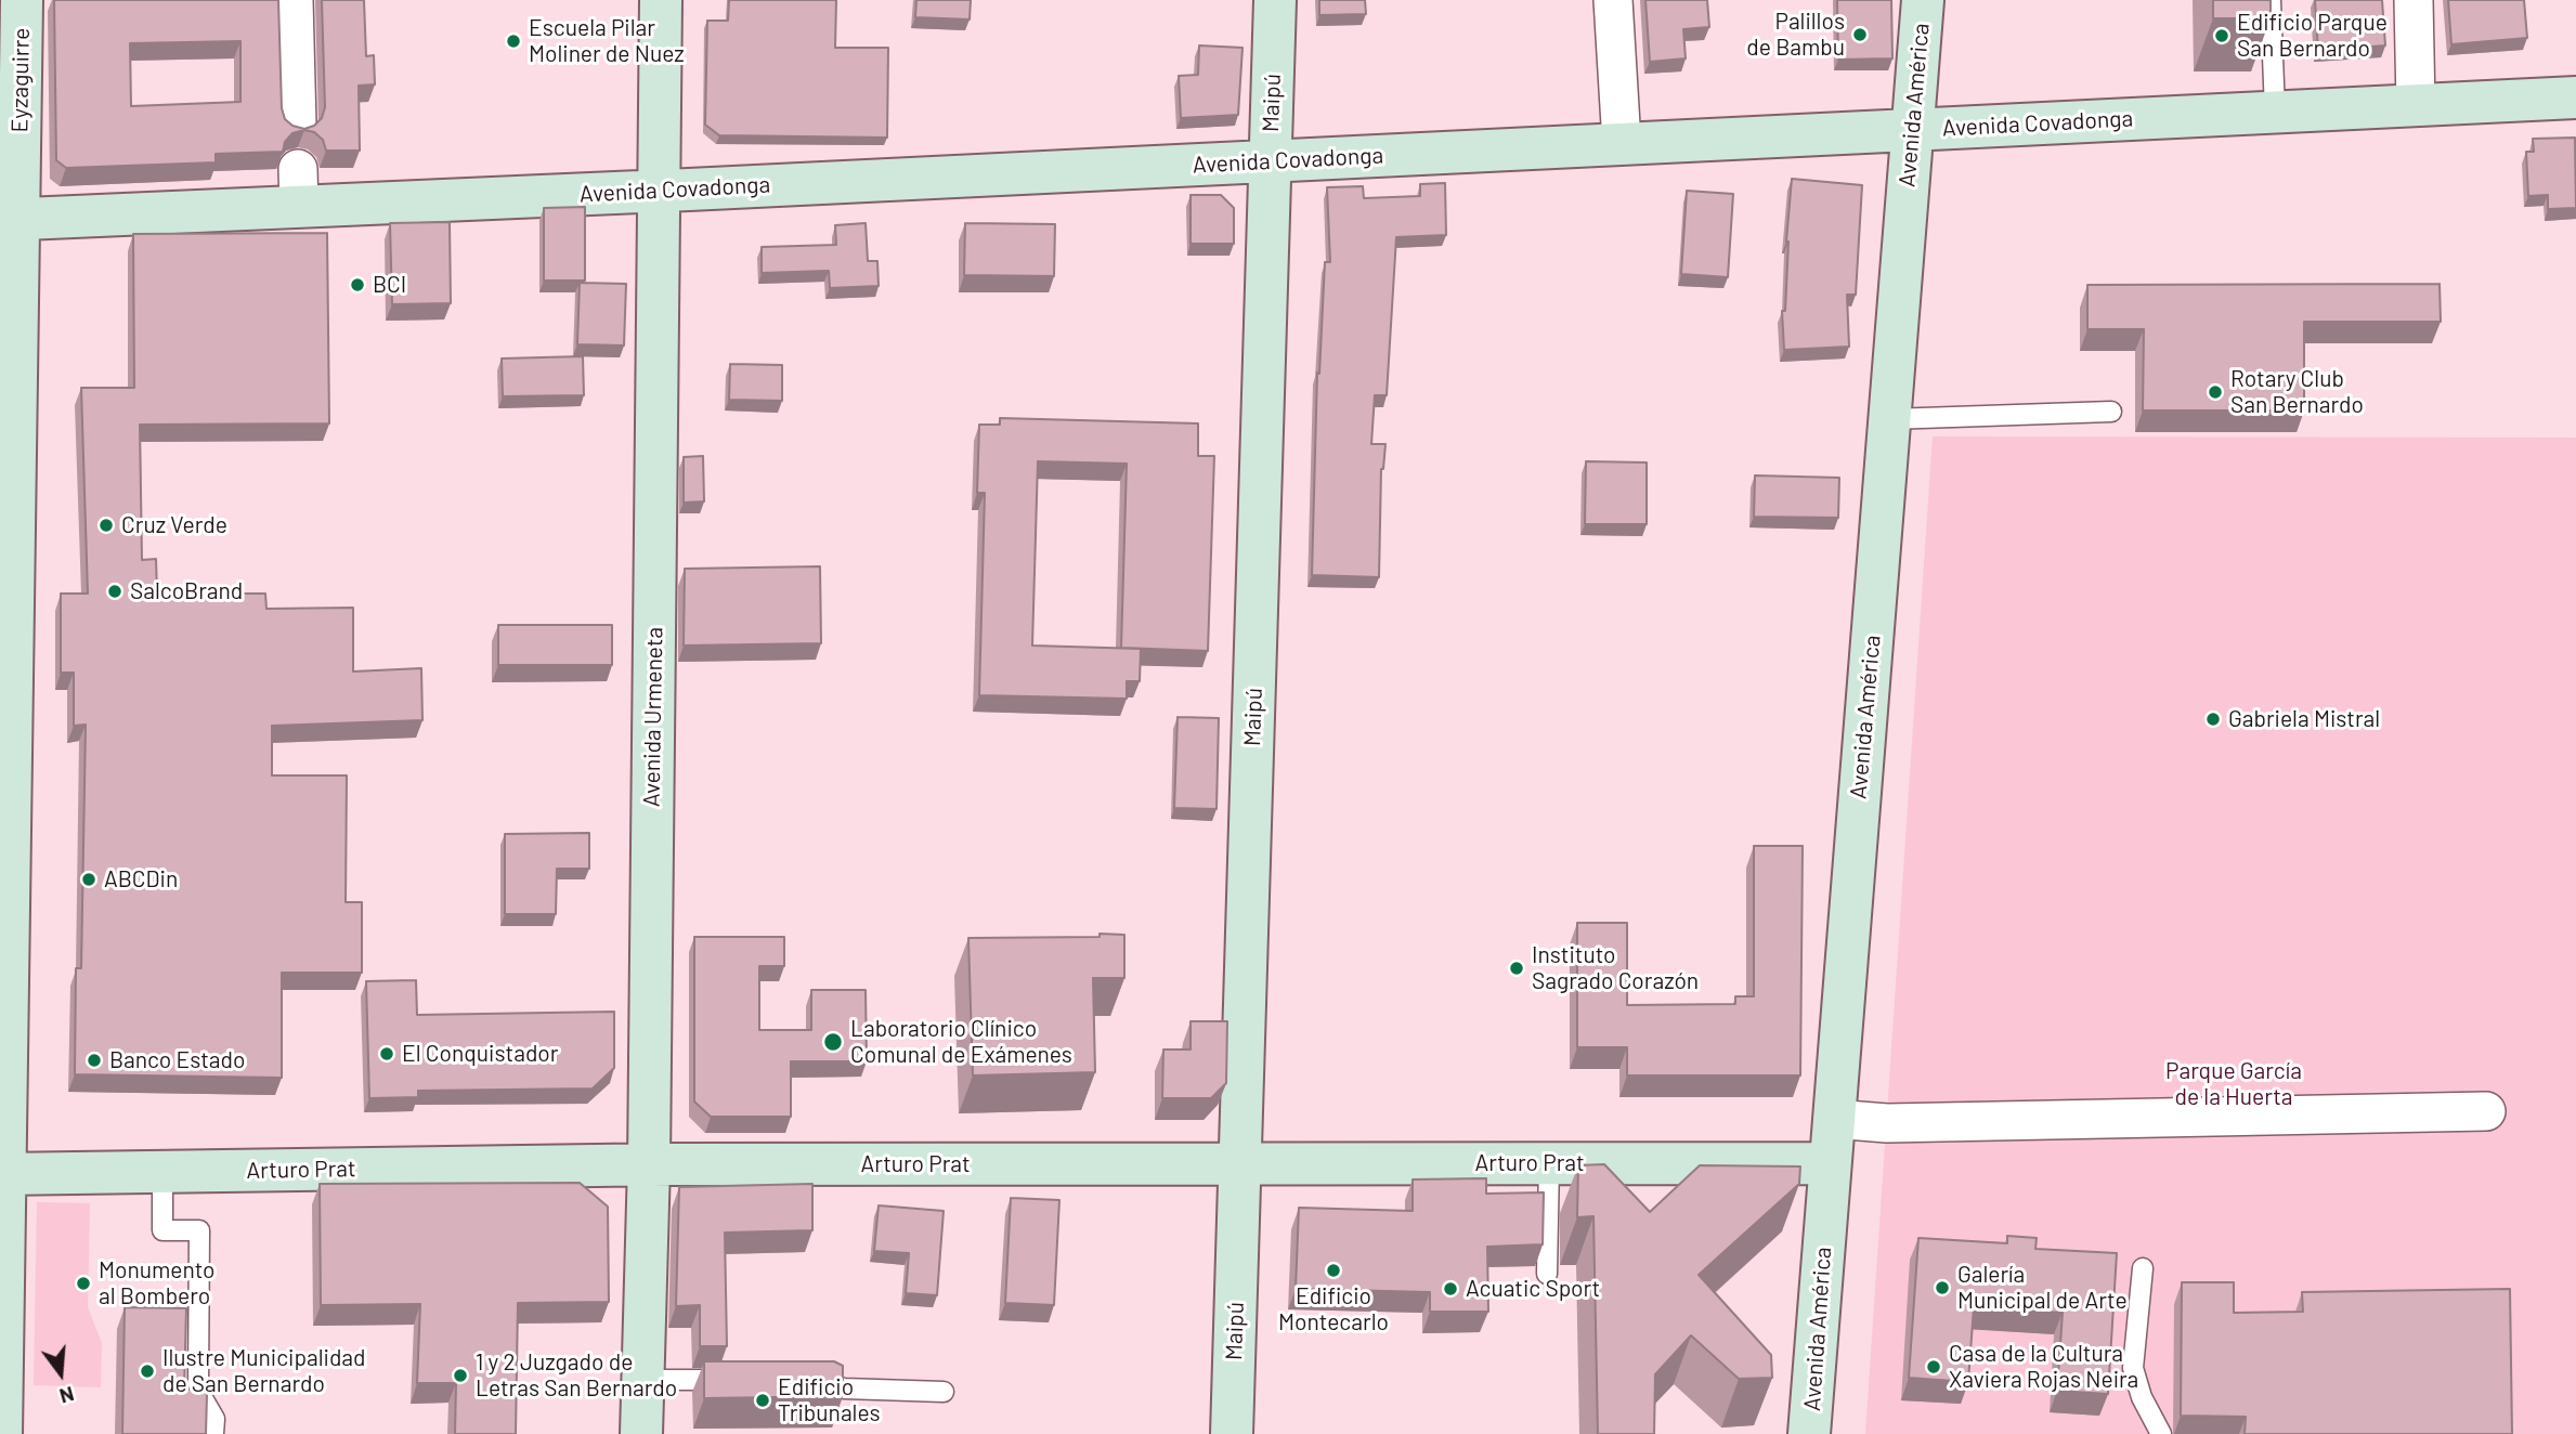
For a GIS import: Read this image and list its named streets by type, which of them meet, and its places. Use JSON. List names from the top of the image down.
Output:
{
  "streets": {
    "street": [
      "Eyzaguirre",
      "Maipú",
      "Avenida América",
      "Avenida Covadonga",
      "Avenida Urmeneta",
      "Arturo Prat"
    ]
  },
  "crossings": [
    ["Eyzaguirre", "Avenida Covadonga"],
    ["Eyzaguirre", "Arturo Prat"],
    ["Maipú", "Avenida Covadonga"],
    ["Maipú", "Arturo Prat"],
    ["Avenida América", "Avenida Covadonga"],
    ["Avenida América", "Arturo Prat"],
    ["Avenida Covadonga", "Avenida Urmeneta"],
    ["Avenida Urmeneta", "Arturo Prat"]
  ],
  "parks": ["Parque García de la Huerta"],
  "places": [
    "Palillos de Bambu",
    "Edificio Parque San Bernardo",
    "Escuela Pilar Moliner de Nuez",
    "BCI",
    "Rotary Club San Bernardo",
    "Cruz Verde",
    "SalcoBrand",
    "Gabriela Mistral",
    "ABCDin",
    "Instituto Sagrado Corazón",
    "Laboratorio Clínico Comunal de Exámenes",
    "El Conquistador",
    "Banco Estado",
    "Edificio Montecarlo",
    "Monumento al Bombero",
    "Galería Municipal de Arte",
    "Acuatic Sport",
    "Casa de la Cultura Xaviera Rojas Neira",
    "Ilustre Municipalidad de San Bernardo",
    "1 y 2 Juzgado de Letras San Bernardo",
    "Edificio Tribunales"
  ],
  "north": "bottom"
}
